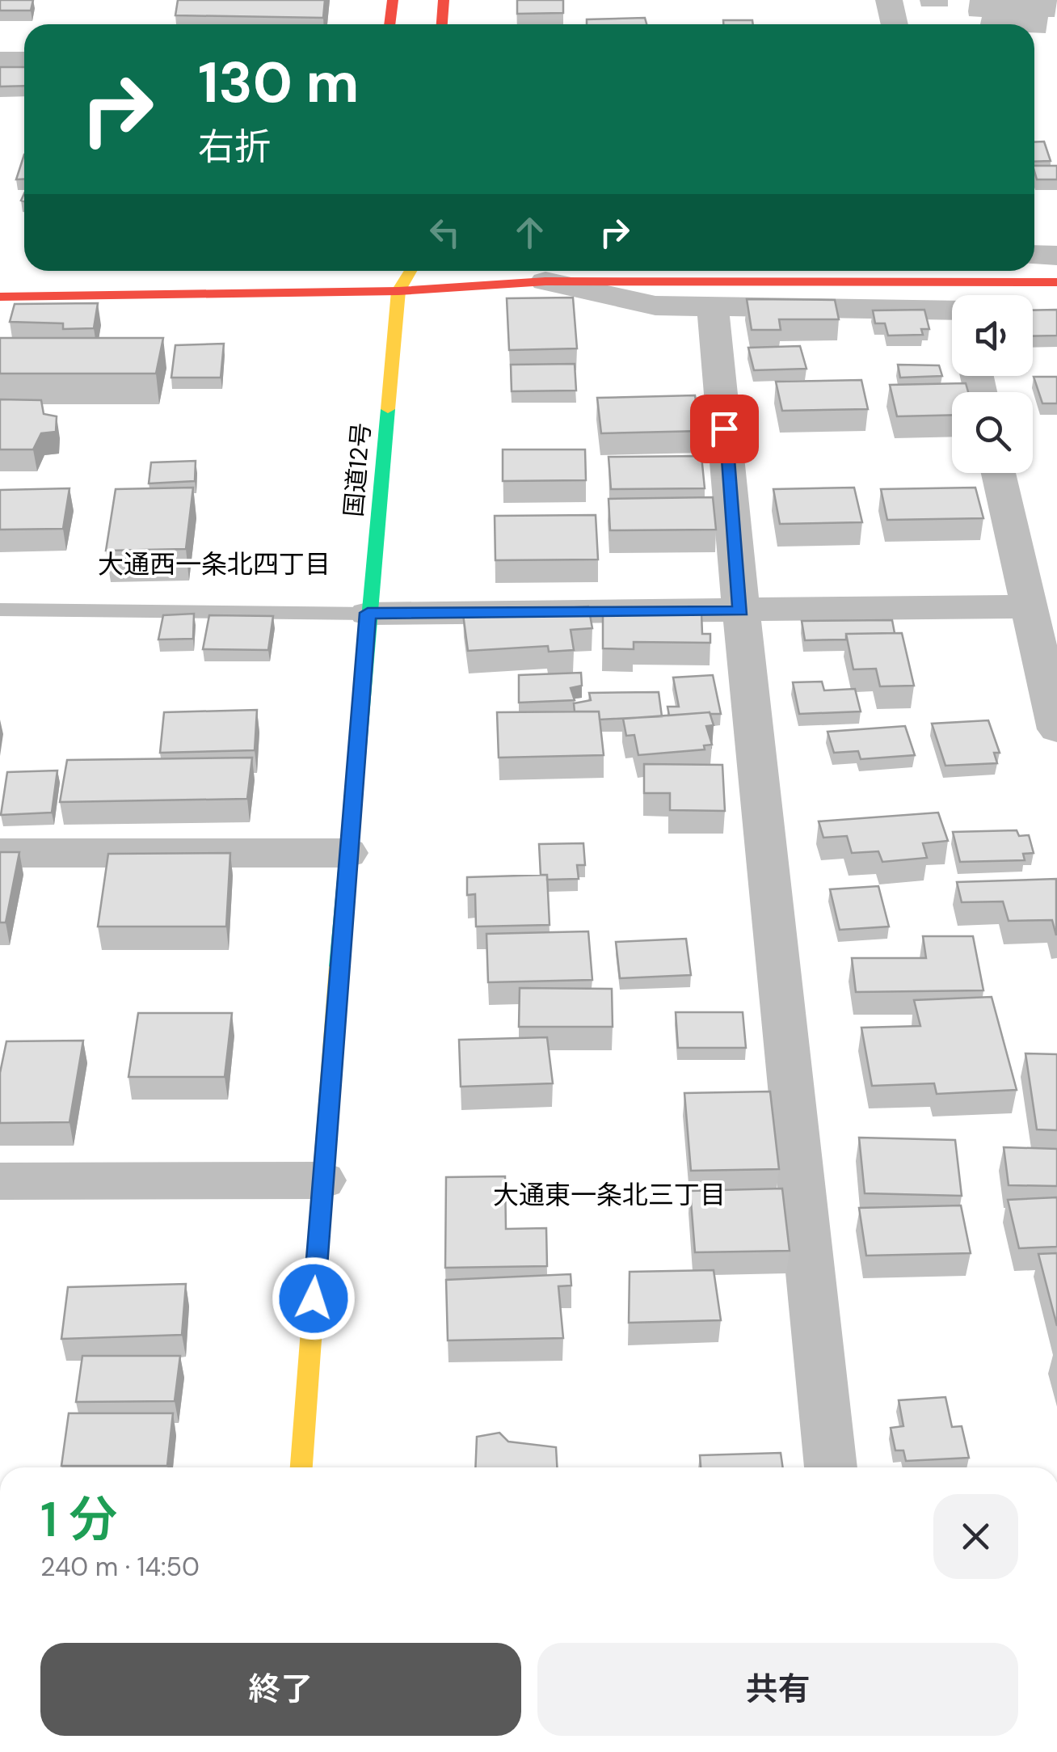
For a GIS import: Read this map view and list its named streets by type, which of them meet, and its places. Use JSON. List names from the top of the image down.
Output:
{
  "streets": {
    "main road": ["国道12号"]
  },
  "districts": ["大通西一条北四丁目", "大通東一条北三丁目"],
  "page": {
    "turn": ["130 m", "右折"],
    "heading": ["1 分", "240 m · 14:50"],
    "buttons": ["終了", "共有"]
  }
}
